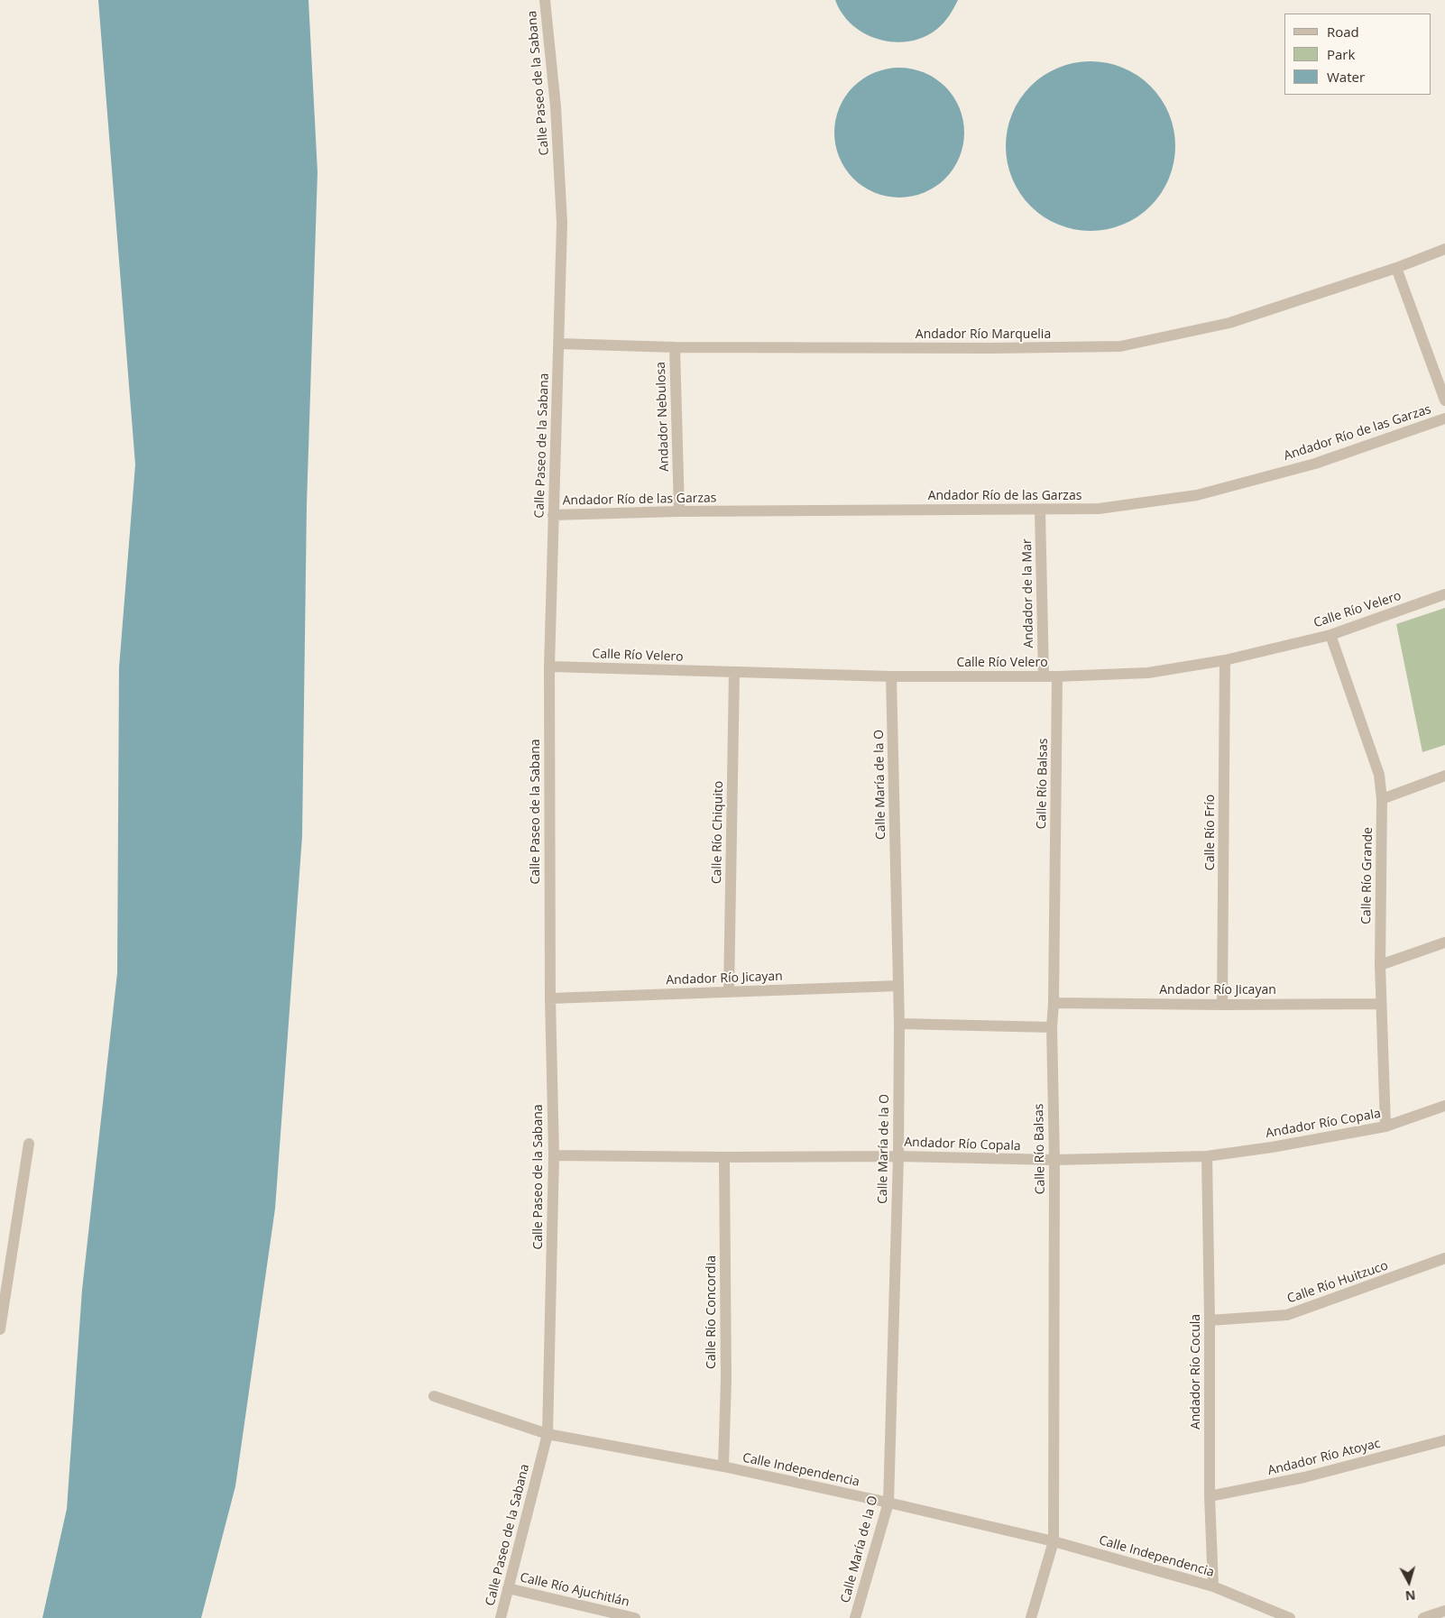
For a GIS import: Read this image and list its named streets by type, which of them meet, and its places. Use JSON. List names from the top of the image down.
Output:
{
  "streets": {
    "street": [
      "Calle Paseo de la Sabana",
      "Andador Río Marquelia",
      "Andador Nebulosa",
      "Andador Río de las Garzas",
      "Andador de la Mar",
      "Calle Río Velero",
      "Calle Río Balsas",
      "Calle María de la O",
      "Calle Río Chiquito",
      "Calle Río Frío",
      "Calle Río Grande",
      "Andador Río Jicayan",
      "Andador Río Copala",
      "Calle Río Huitzuco",
      "Calle Río Concordia",
      "Andador Río Cocula",
      "Andador Río Atoyac",
      "Calle Independencia",
      "Calle Río Ajuchitlán"
    ]
  },
  "crossings": [
    ["Calle Paseo de la Sabana", "Andador Río Marquelia"],
    ["Calle Paseo de la Sabana", "Andador Río de las Garzas"],
    ["Calle Paseo de la Sabana", "Calle Río Velero"],
    ["Calle Paseo de la Sabana", "Andador Río Jicayan"],
    ["Calle Paseo de la Sabana", "Andador Río Copala"],
    ["Calle Paseo de la Sabana", "Calle Independencia"],
    ["Calle Paseo de la Sabana", "Calle Río Ajuchitlán"],
    ["Andador Río Marquelia", "Andador Nebulosa"],
    ["Andador Nebulosa", "Andador Río de las Garzas"],
    ["Andador Río de las Garzas", "Andador de la Mar"],
    ["Andador de la Mar", "Calle Río Velero"],
    ["Calle Río Velero", "Calle Río Balsas"],
    ["Calle Río Velero", "Calle María de la O"],
    ["Calle Río Velero", "Calle Río Chiquito"],
    ["Calle Río Velero", "Calle Río Frío"],
    ["Calle Río Velero", "Calle Río Grande"],
    ["Calle Río Balsas", "Andador Río Jicayan"],
    ["Calle Río Balsas", "Andador Río Copala"],
    ["Calle Río Balsas", "Calle Independencia"],
    ["Calle María de la O", "Andador Río Jicayan"],
    ["Calle María de la O", "Andador Río Copala"],
    ["Calle María de la O", "Calle Independencia"],
    ["Calle Río Chiquito", "Andador Río Jicayan"],
    ["Calle Río Frío", "Andador Río Jicayan"],
    ["Calle Río Grande", "Andador Río Jicayan"],
    ["Calle Río Grande", "Andador Río Copala"],
    ["Andador Río Copala", "Calle Río Concordia"],
    ["Andador Río Copala", "Andador Río Cocula"],
    ["Calle Río Huitzuco", "Andador Río Cocula"],
    ["Calle Río Concordia", "Calle Independencia"],
    ["Andador Río Cocula", "Andador Río Atoyac"],
    ["Andador Río Cocula", "Calle Independencia"]
  ],
  "legend": ["Road", "Park", "Water"],
  "north": "bottom"
}
